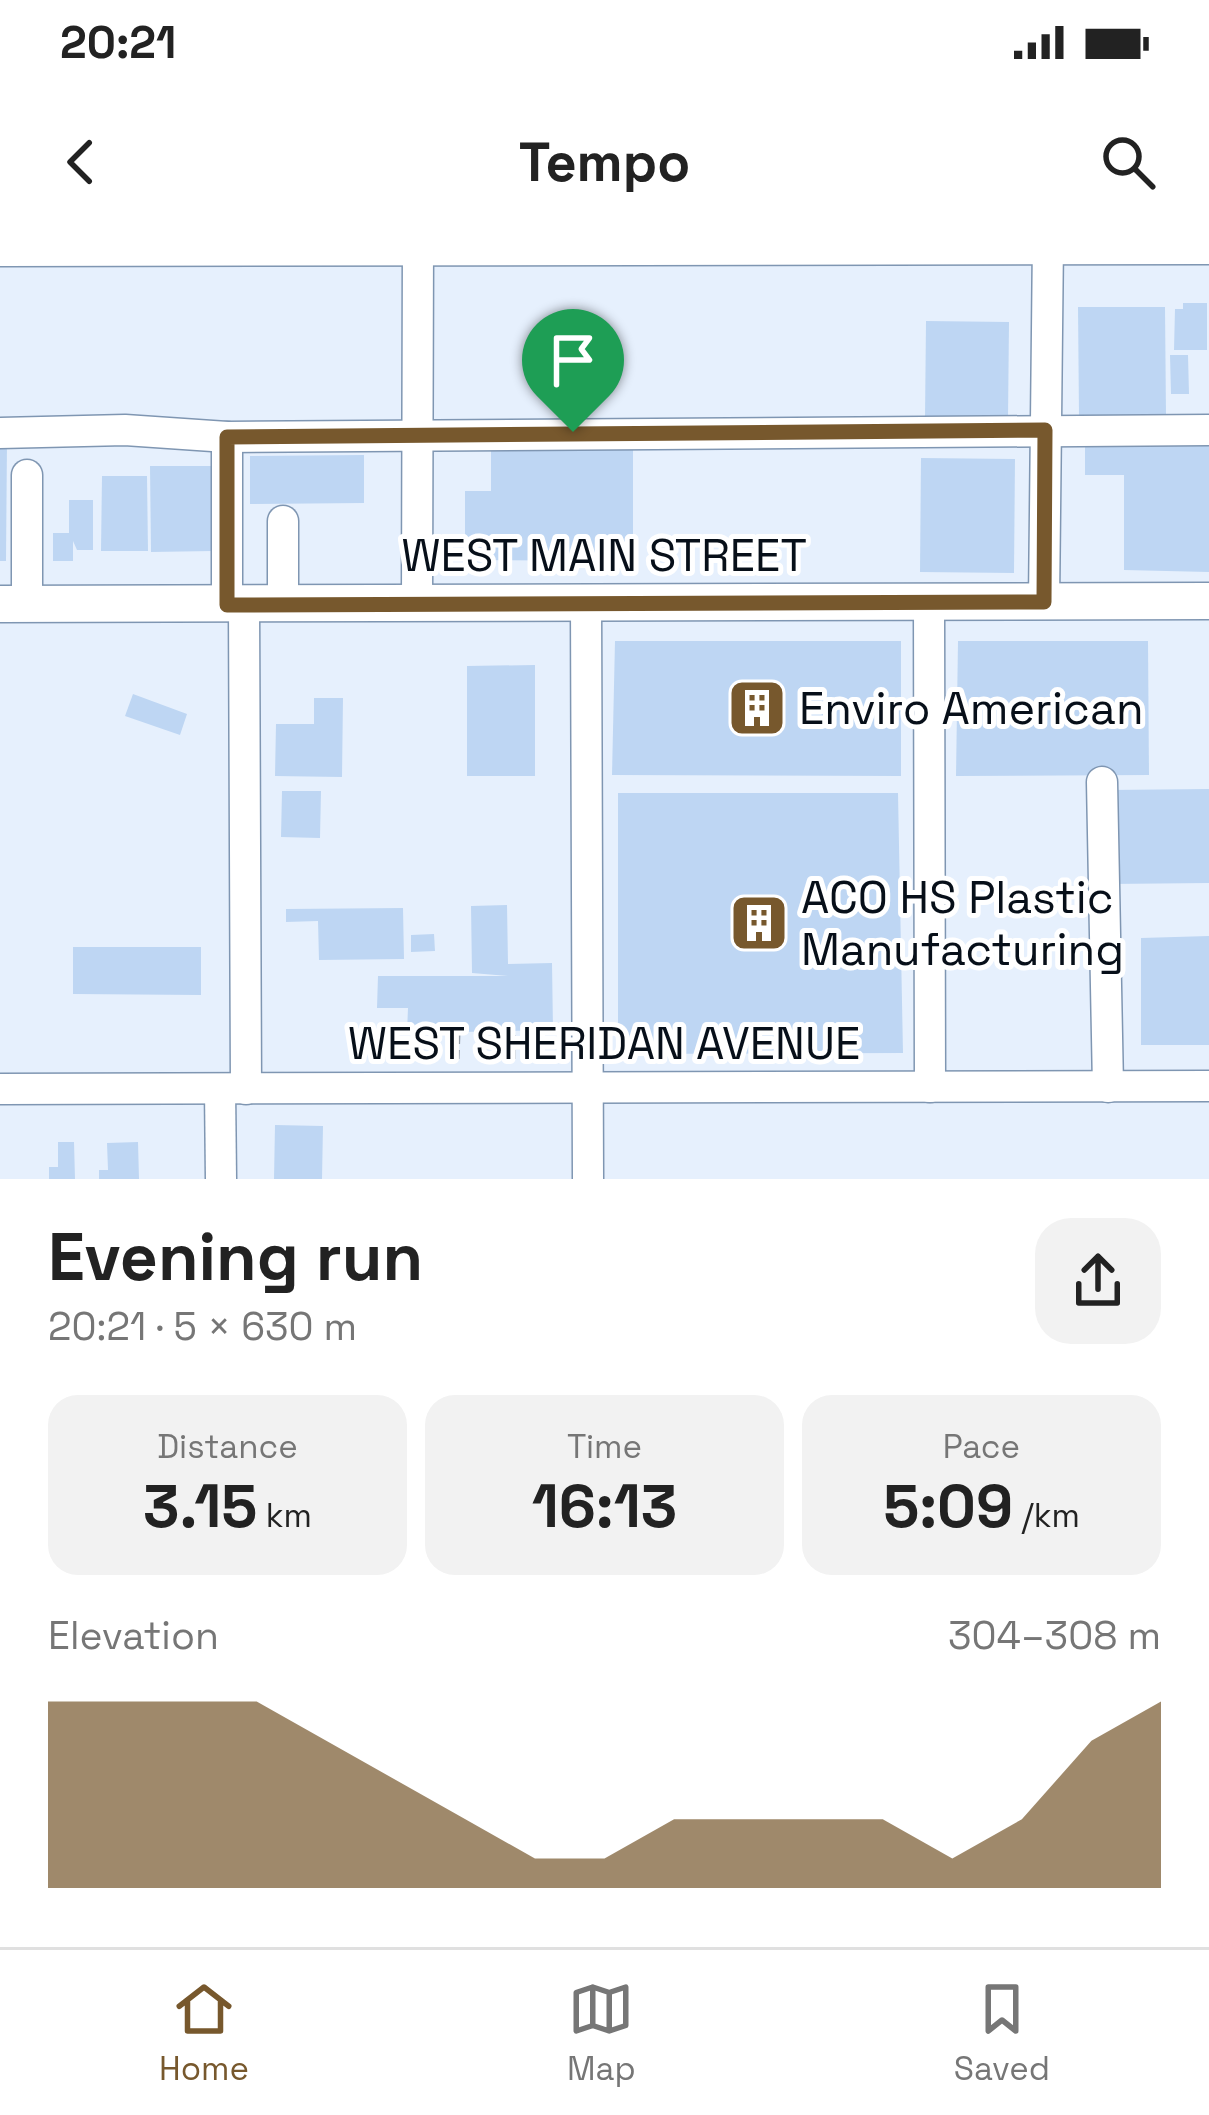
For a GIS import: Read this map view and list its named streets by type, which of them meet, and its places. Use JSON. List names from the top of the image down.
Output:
{
  "streets": {
    "main road": ["WEST MAIN STREET"],
    "street": ["WEST SHERIDAN AVENUE"]
  },
  "places": {
    "building": ["Enviro American", "ACO HS Plastic Manufacturing"]
  },
  "page": {
    "status": "20:21",
    "header": "Tempo",
    "heading": ["Evening run", "20:21 · 5 × 630 m"],
    "stats": [
      ["Distance", "3.15 km"],
      ["Time", "16:13"],
      ["Pace", "5:09 /km"]
    ],
    "chart": ["Elevation", "304–308 m"],
    "tabs": ["Home", "Map", "Saved"]
  }
}
